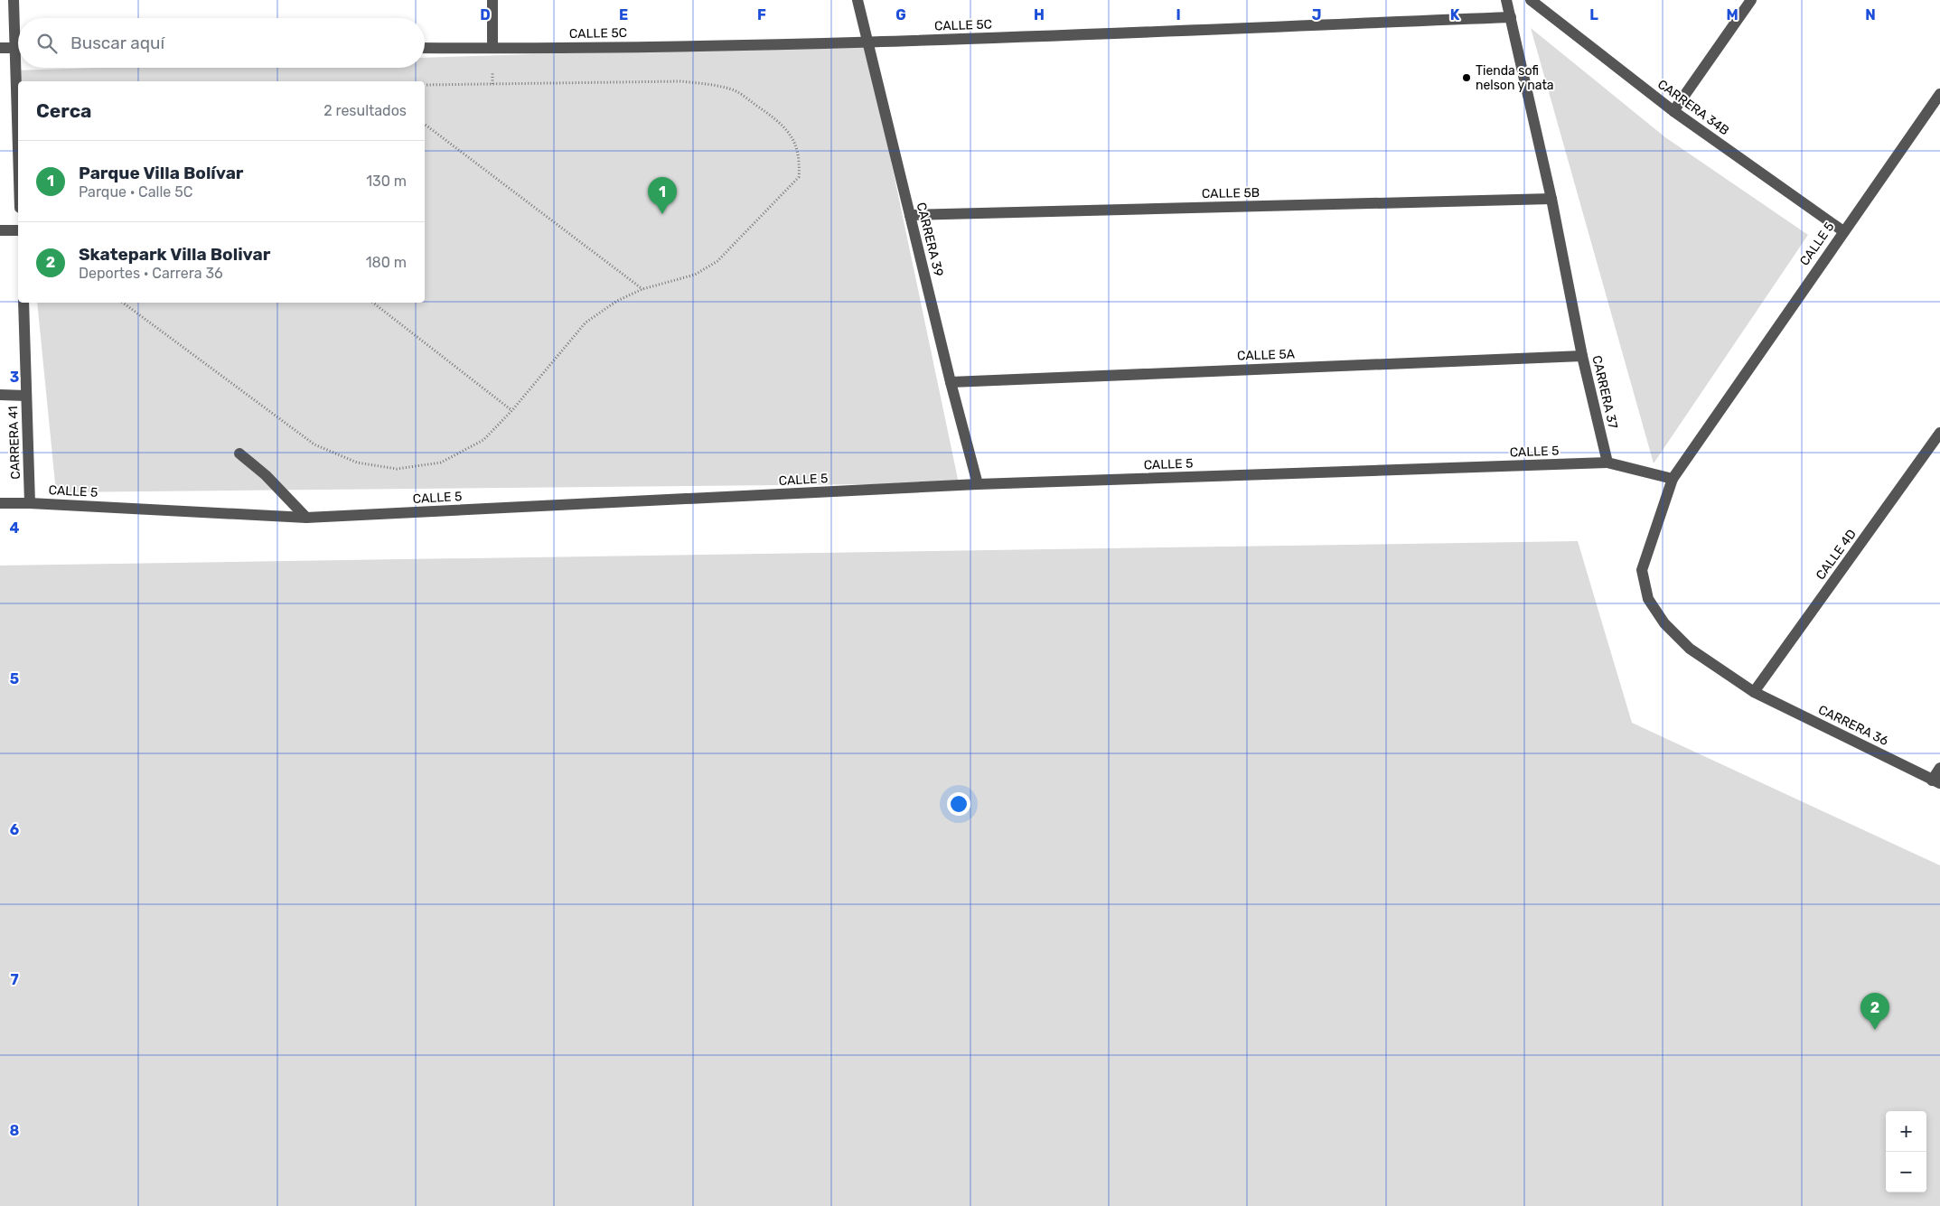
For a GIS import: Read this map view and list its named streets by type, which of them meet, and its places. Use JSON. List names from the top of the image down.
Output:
{
  "streets": {
    "street": [
      "CALLE 5C",
      "CARRERA 34B",
      "CALLE 5B",
      "CARRERA 39",
      "CALLE 5",
      "CALLE 5A",
      "CARRERA 37",
      "CARRERA 41",
      "CALLE 4D",
      "CARRERA 36"
    ]
  },
  "crossings": [
    ["CALLE 5C", "CARRERA 39"],
    ["CALLE 5C", "CARRERA 37"],
    ["CARRERA 34B", "CALLE 5"],
    ["CALLE 5B", "CARRERA 39"],
    ["CALLE 5B", "CARRERA 37"],
    ["CARRERA 39", "CALLE 5"],
    ["CARRERA 39", "CALLE 5A"],
    ["CALLE 5", "CARRERA 37"],
    ["CALLE 5", "CARRERA 41"],
    ["CALLE 5A", "CARRERA 37"],
    ["CALLE 4D", "CARRERA 36"]
  ],
  "places": ["Tienda sofi nelson y nata"],
  "page": {
    "search": "Buscar aquí",
    "heading": ["Cerca", "2 resultados"],
    "list": [
      {
        "mark": "1",
        "name": "Parque Villa Bolívar",
        "note": "Parque · Calle 5C",
        "value": "130 m"
      },
      {
        "mark": "2",
        "name": "Skatepark Villa Bolivar",
        "note": "Deportes · Carrera 36",
        "value": "180 m"
      }
    ],
    "pins": ["1", "2"],
    "map_buttons": ["+", "−"]
  },
  "grid": {
    "columns": [
      "D",
      "E",
      "F",
      "G",
      "H",
      "I",
      "J",
      "K",
      "L",
      "M",
      "N"
    ],
    "rows": [
      "3",
      "4",
      "5",
      "6",
      "7",
      "8"
    ]
  }
}
